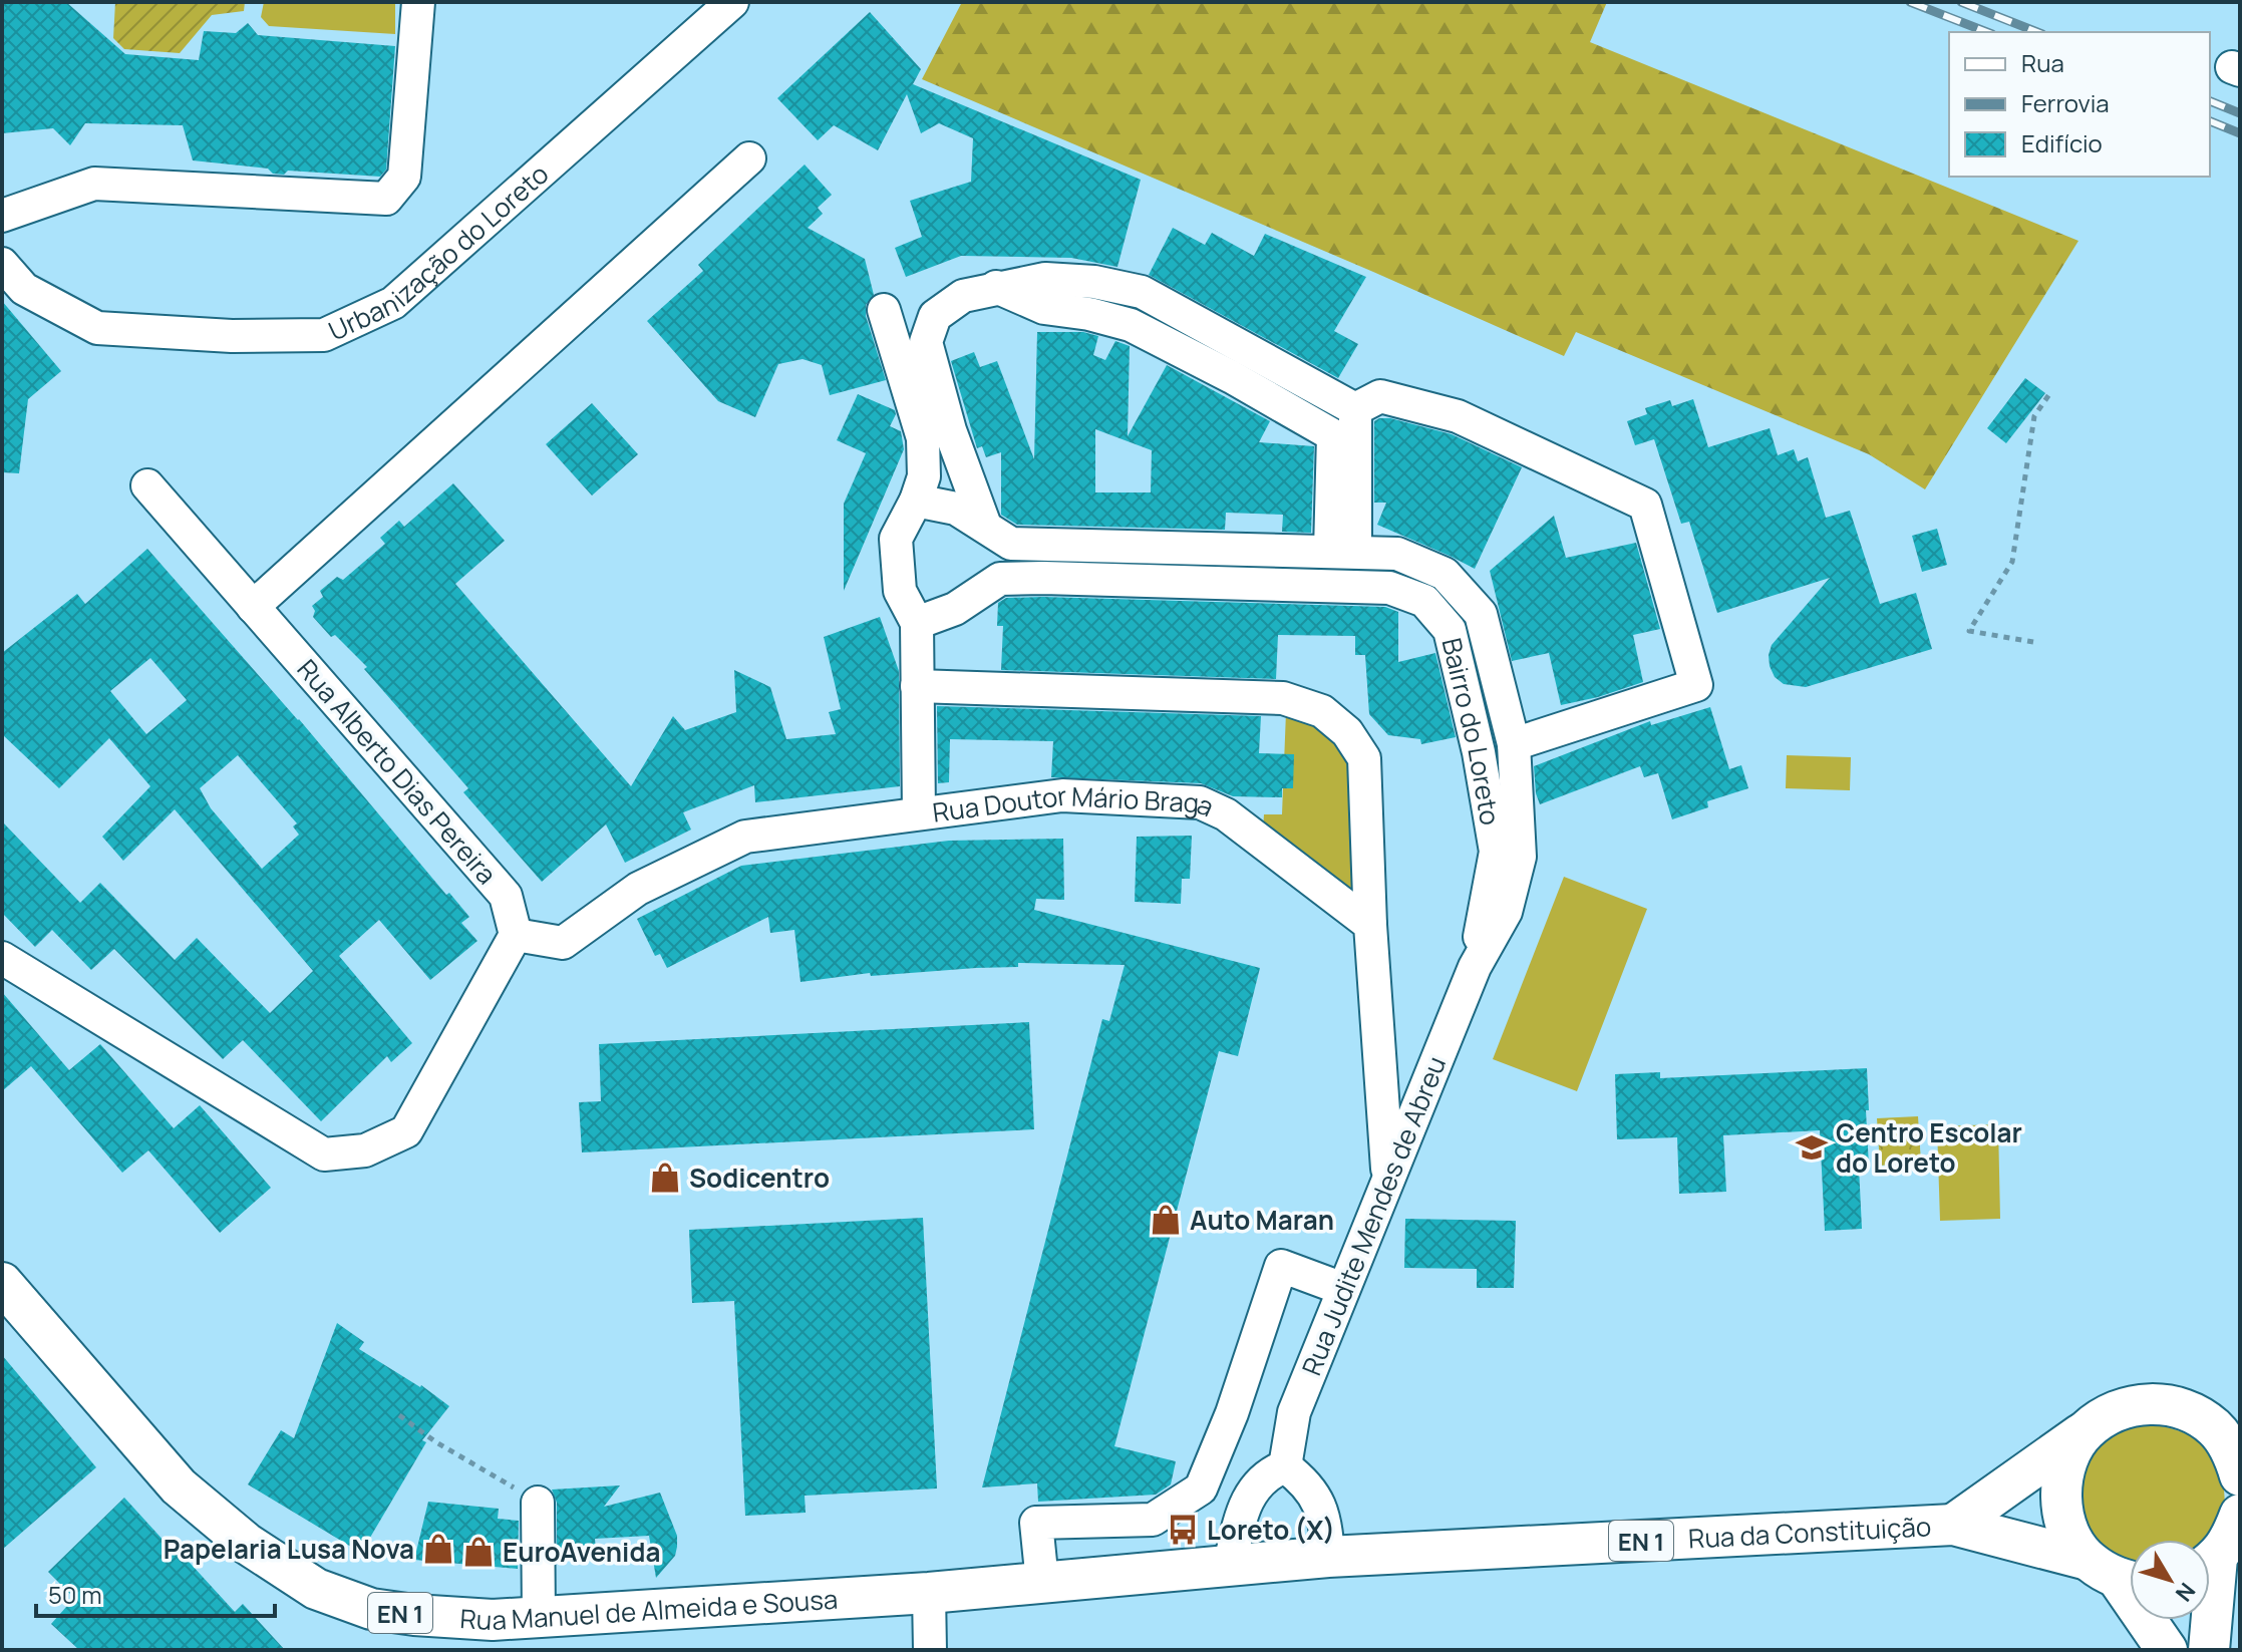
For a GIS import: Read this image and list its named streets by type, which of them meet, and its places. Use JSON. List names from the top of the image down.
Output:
{
  "streets": {
    "main road": ["Rua da Constituição", "EN 1", "Rua Manuel de Almeida e Sousa"],
    "street": [
      "Urbanização do Loreto",
      "Bairro do Loreto",
      "Rua Alberto Dias Pereira",
      "Rua Doutor Mário Braga",
      "Rua Judite Mendes de Abreu"
    ]
  },
  "crossings": [
    ["Bairro do Loreto", "Rua Judite Mendes de Abreu"],
    ["Rua Alberto Dias Pereira", "Rua Doutor Mário Braga"],
    ["Rua da Constituição", "Rua Manuel de Almeida e Sousa"]
  ],
  "places": {
    "school or university": ["Centro Escolar do Loreto"],
    "shop": [
      "Sodicentro",
      "Auto Maran",
      "Papelaria Lusa Nova",
      "EuroAvenida"
    ],
    "bus stop": ["Loreto (X)"]
  },
  "legend": ["Rua", "Ferrovia", "Edifício"],
  "scale_bar": "50 m",
  "north": "bottom right"
}
